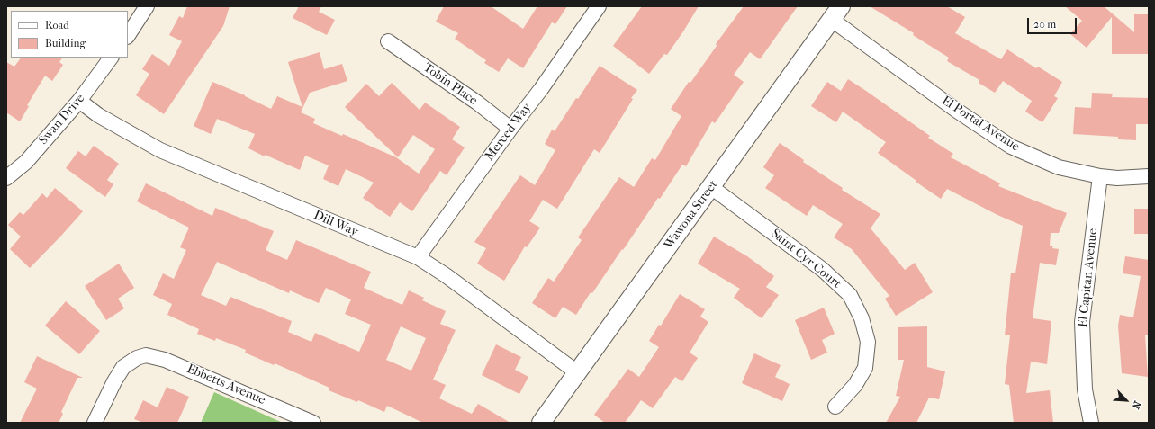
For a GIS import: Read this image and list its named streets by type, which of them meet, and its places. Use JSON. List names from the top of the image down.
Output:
{
  "streets": {
    "street": [
      "Tobin Place",
      "Swan Drive",
      "El Portal Avenue",
      "Merced Way",
      "Wawona Street",
      "Dill Way",
      "Saint Cyr Court",
      "El Capitan Avenue",
      "Ebbetts Avenue"
    ]
  },
  "crossings": [
    ["Tobin Place", "Merced Way"],
    ["Swan Drive", "Dill Way"],
    ["El Portal Avenue", "Wawona Street"],
    ["El Portal Avenue", "El Capitan Avenue"],
    ["Merced Way", "Dill Way"],
    ["Wawona Street", "Dill Way"],
    ["Wawona Street", "Saint Cyr Court"]
  ],
  "legend": ["Road", "Building"],
  "scale_bar": "20 m",
  "north": "bottom right"
}
